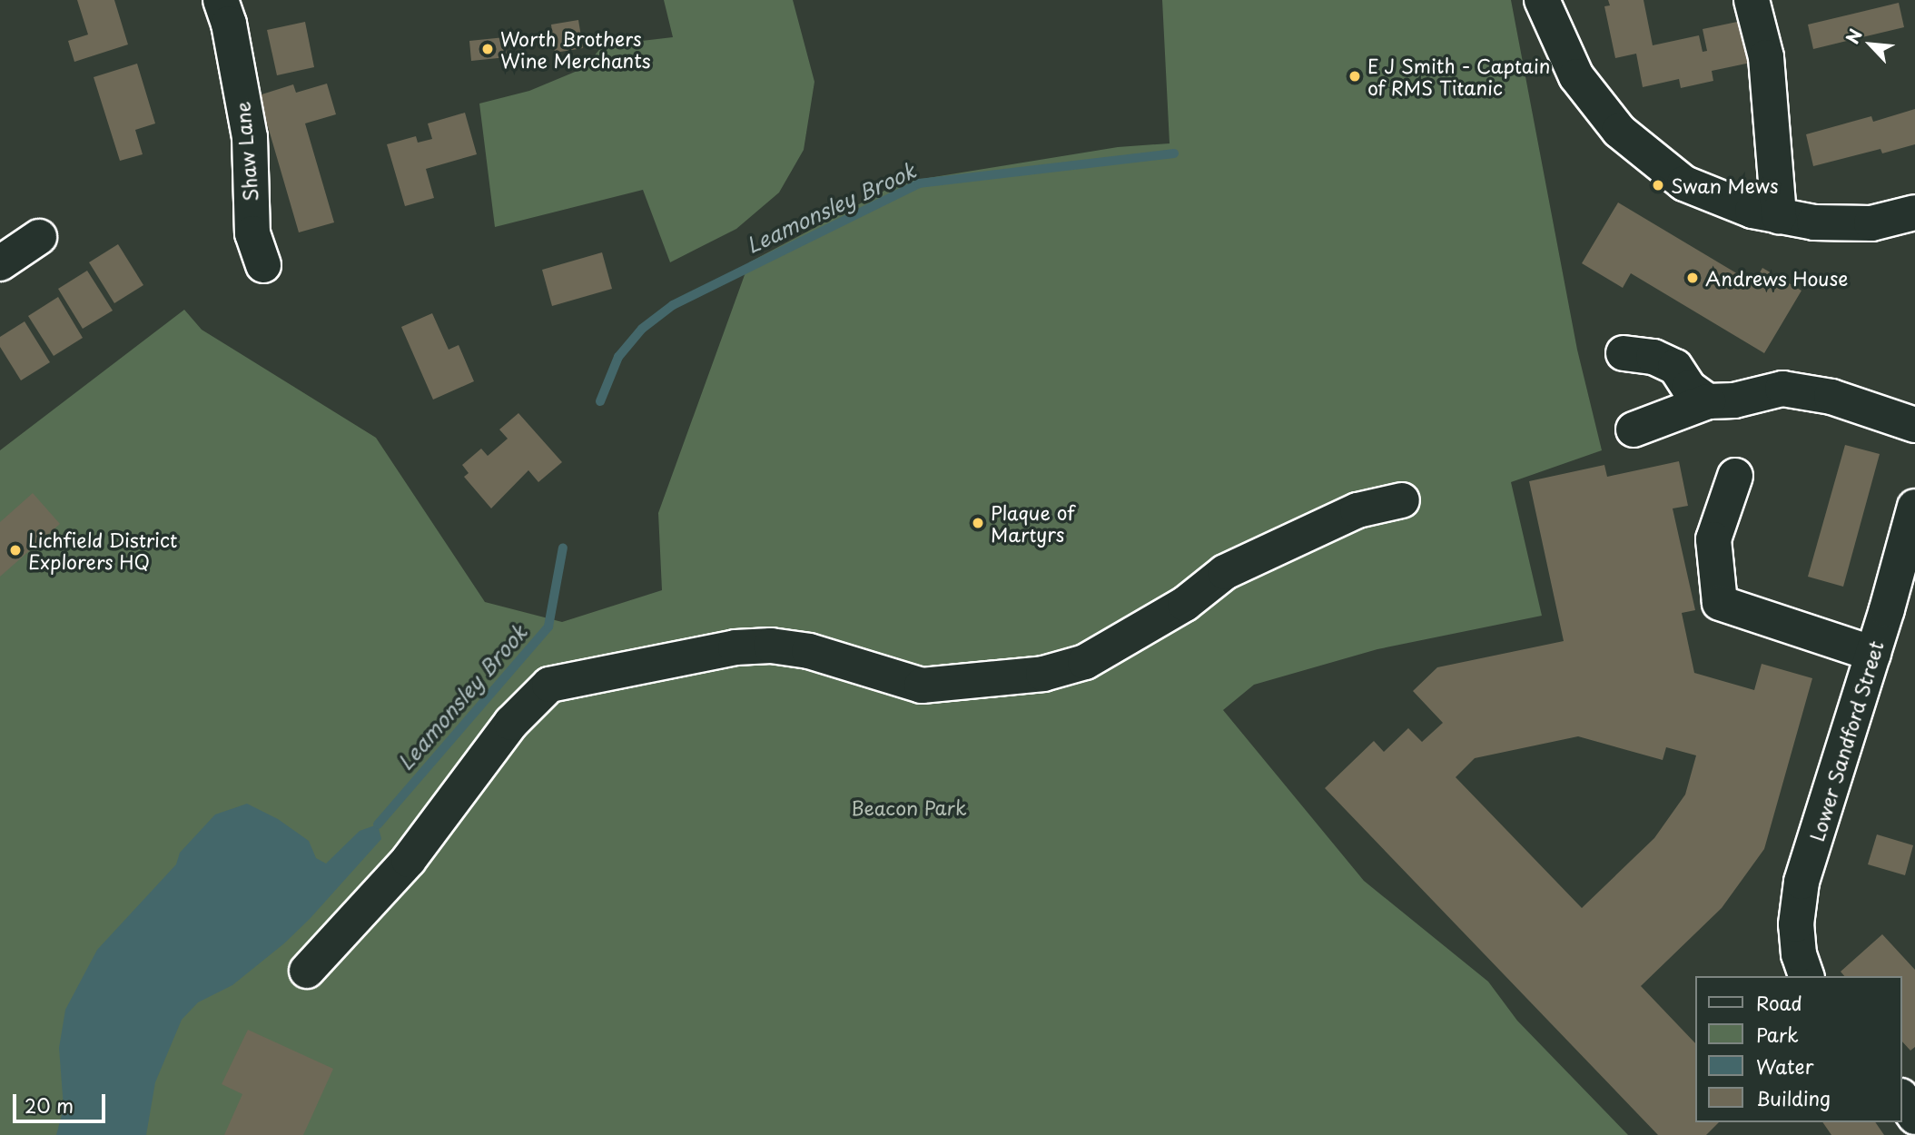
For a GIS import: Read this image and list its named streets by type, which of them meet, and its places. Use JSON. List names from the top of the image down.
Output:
{
  "streets": {
    "street": ["Shaw Lane", "Lower Sandford Street"]
  },
  "water": ["Leamonsley Brook"],
  "parks": ["Beacon Park"],
  "places": [
    "Worth Brothers Wine Merchants",
    "E J Smith - Captain of RMS Titanic",
    "Swan Mews",
    "Andrews House",
    "Plaque of Martyrs",
    "Lichfield District Explorers HQ"
  ],
  "legend": [
    "Road",
    "Park",
    "Water",
    "Building"
  ],
  "scale_bar": "20 m",
  "north": "top left"
}
